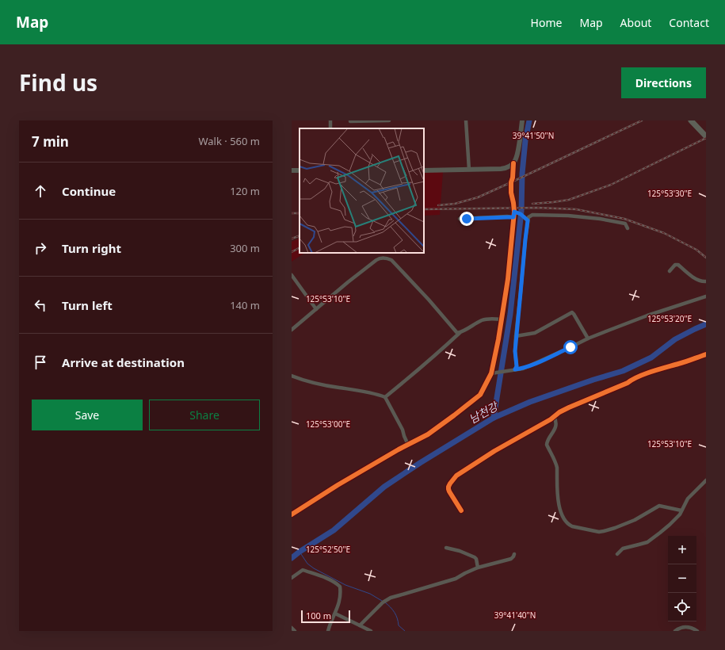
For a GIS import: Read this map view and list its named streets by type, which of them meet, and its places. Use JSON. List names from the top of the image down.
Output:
{
  "water": ["남천강"],
  "scale_bar": "100 m",
  "page": {
    "header": "Map",
    "nav": [
      "Home",
      "Map",
      "About",
      "Contact"
    ],
    "title": "Find us",
    "buttons": [
      "Directions",
      ["Save", "Share"]
    ],
    "heading": ["7 min", "Walk · 560 m"],
    "list": [
      ["Continue", "120 m"],
      ["Turn right", "300 m"],
      ["Turn left", "140 m"],
      "Arrive at destination"
    ],
    "map_buttons": ["+", "−"],
    "scale": "100 m"
  },
  "coordinates": [
    "39°41'50\"N",
    "125°53'30\"E",
    "125°53'10\"E",
    "125°53'20\"E",
    "125°53'00\"E",
    "125°52'50\"E",
    "39°41'40\"N"
  ]
}
